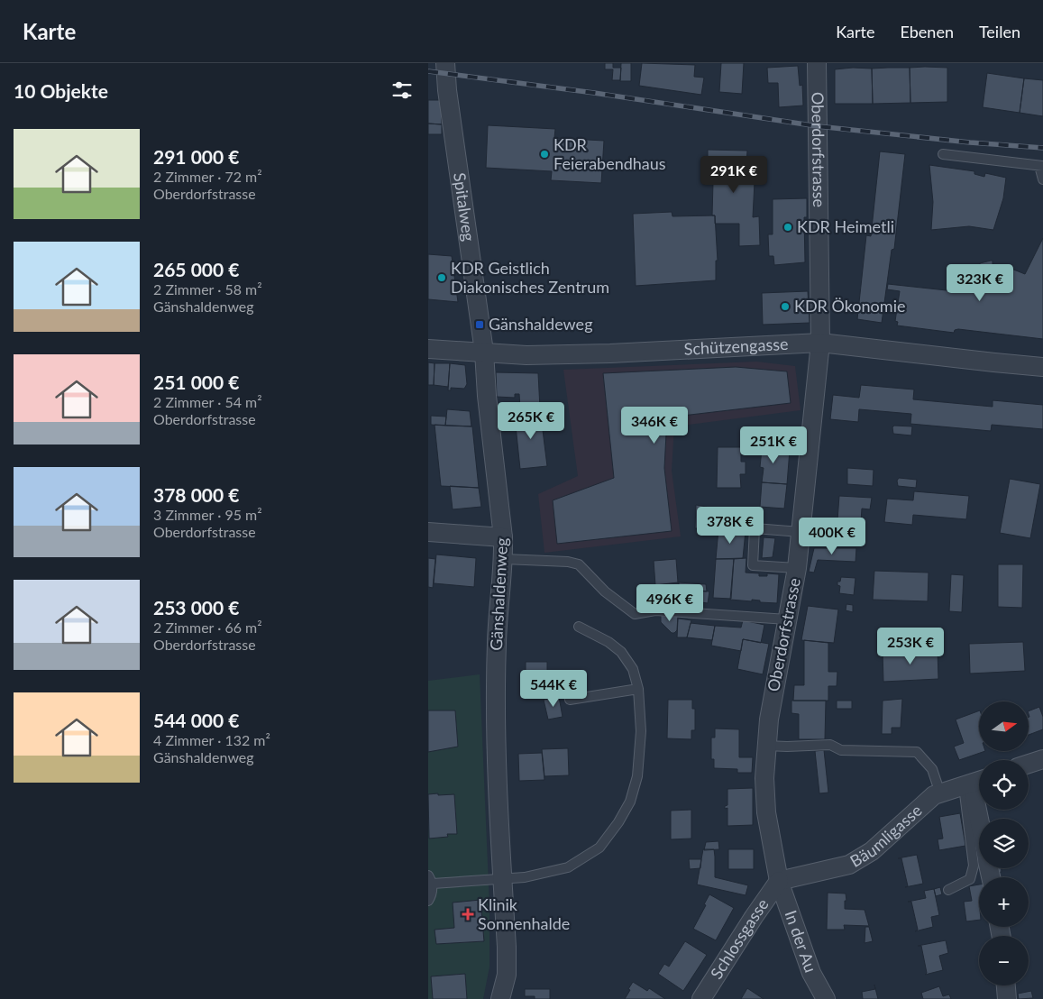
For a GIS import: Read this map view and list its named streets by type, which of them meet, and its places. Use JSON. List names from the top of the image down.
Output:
{
  "streets": {
    "street": [
      "Oberdorfstrasse",
      "Spitalweg",
      "Schützengasse",
      "Gänshaldenweg",
      "Bäumligasse",
      "Schlossgasse",
      "In der Au"
    ]
  },
  "crossings": [
    ["Oberdorfstrasse", "Schützengasse"],
    ["Oberdorfstrasse", "Bäumligasse"],
    ["Oberdorfstrasse", "Schlossgasse"],
    ["Oberdorfstrasse", "In der Au"],
    ["Spitalweg", "Schützengasse"],
    ["Spitalweg", "Gänshaldenweg"],
    ["Schützengasse", "Gänshaldenweg"],
    ["Bäumligasse", "Schlossgasse"],
    ["Bäumligasse", "In der Au"],
    ["Schlossgasse", "In der Au"]
  ],
  "places": {
    "other": [
      "KDR Feierabendhaus",
      "KDR Heimetli",
      "KDR Geistlich Diakonisches Zentrum",
      "KDR Ökonomie"
    ],
    "transit": ["Gänshaldeweg"],
    "health": ["Klinik Sonnenhalde"]
  },
  "north": "right",
  "page": {
    "header": "Karte",
    "nav": ["Karte", "Ebenen", "Teilen"],
    "heading": "10 Objekte",
    "list": [
      {
        "name": "291 000 €",
        "note": "2 Zimmer · 72 m² · Oberdorfstrasse"
      },
      {
        "name": "265 000 €",
        "note": "2 Zimmer · 58 m² · Gänshaldenweg"
      },
      {
        "name": "251 000 €",
        "note": "2 Zimmer · 54 m² · Oberdorfstrasse"
      },
      {
        "name": "378 000 €",
        "note": "3 Zimmer · 95 m² · Oberdorfstrasse"
      },
      {
        "name": "253 000 €",
        "note": "2 Zimmer · 66 m² · Oberdorfstrasse"
      },
      {
        "name": "544 000 €",
        "note": "4 Zimmer · 132 m² · Gänshaldenweg"
      }
    ],
    "price": [
      "291K €",
      "323K €",
      "265K €",
      "346K €",
      "251K €",
      "378K €",
      "400K €",
      "496K €",
      "253K €",
      "544K €"
    ],
    "map_buttons": ["+", "−"]
  }
}
